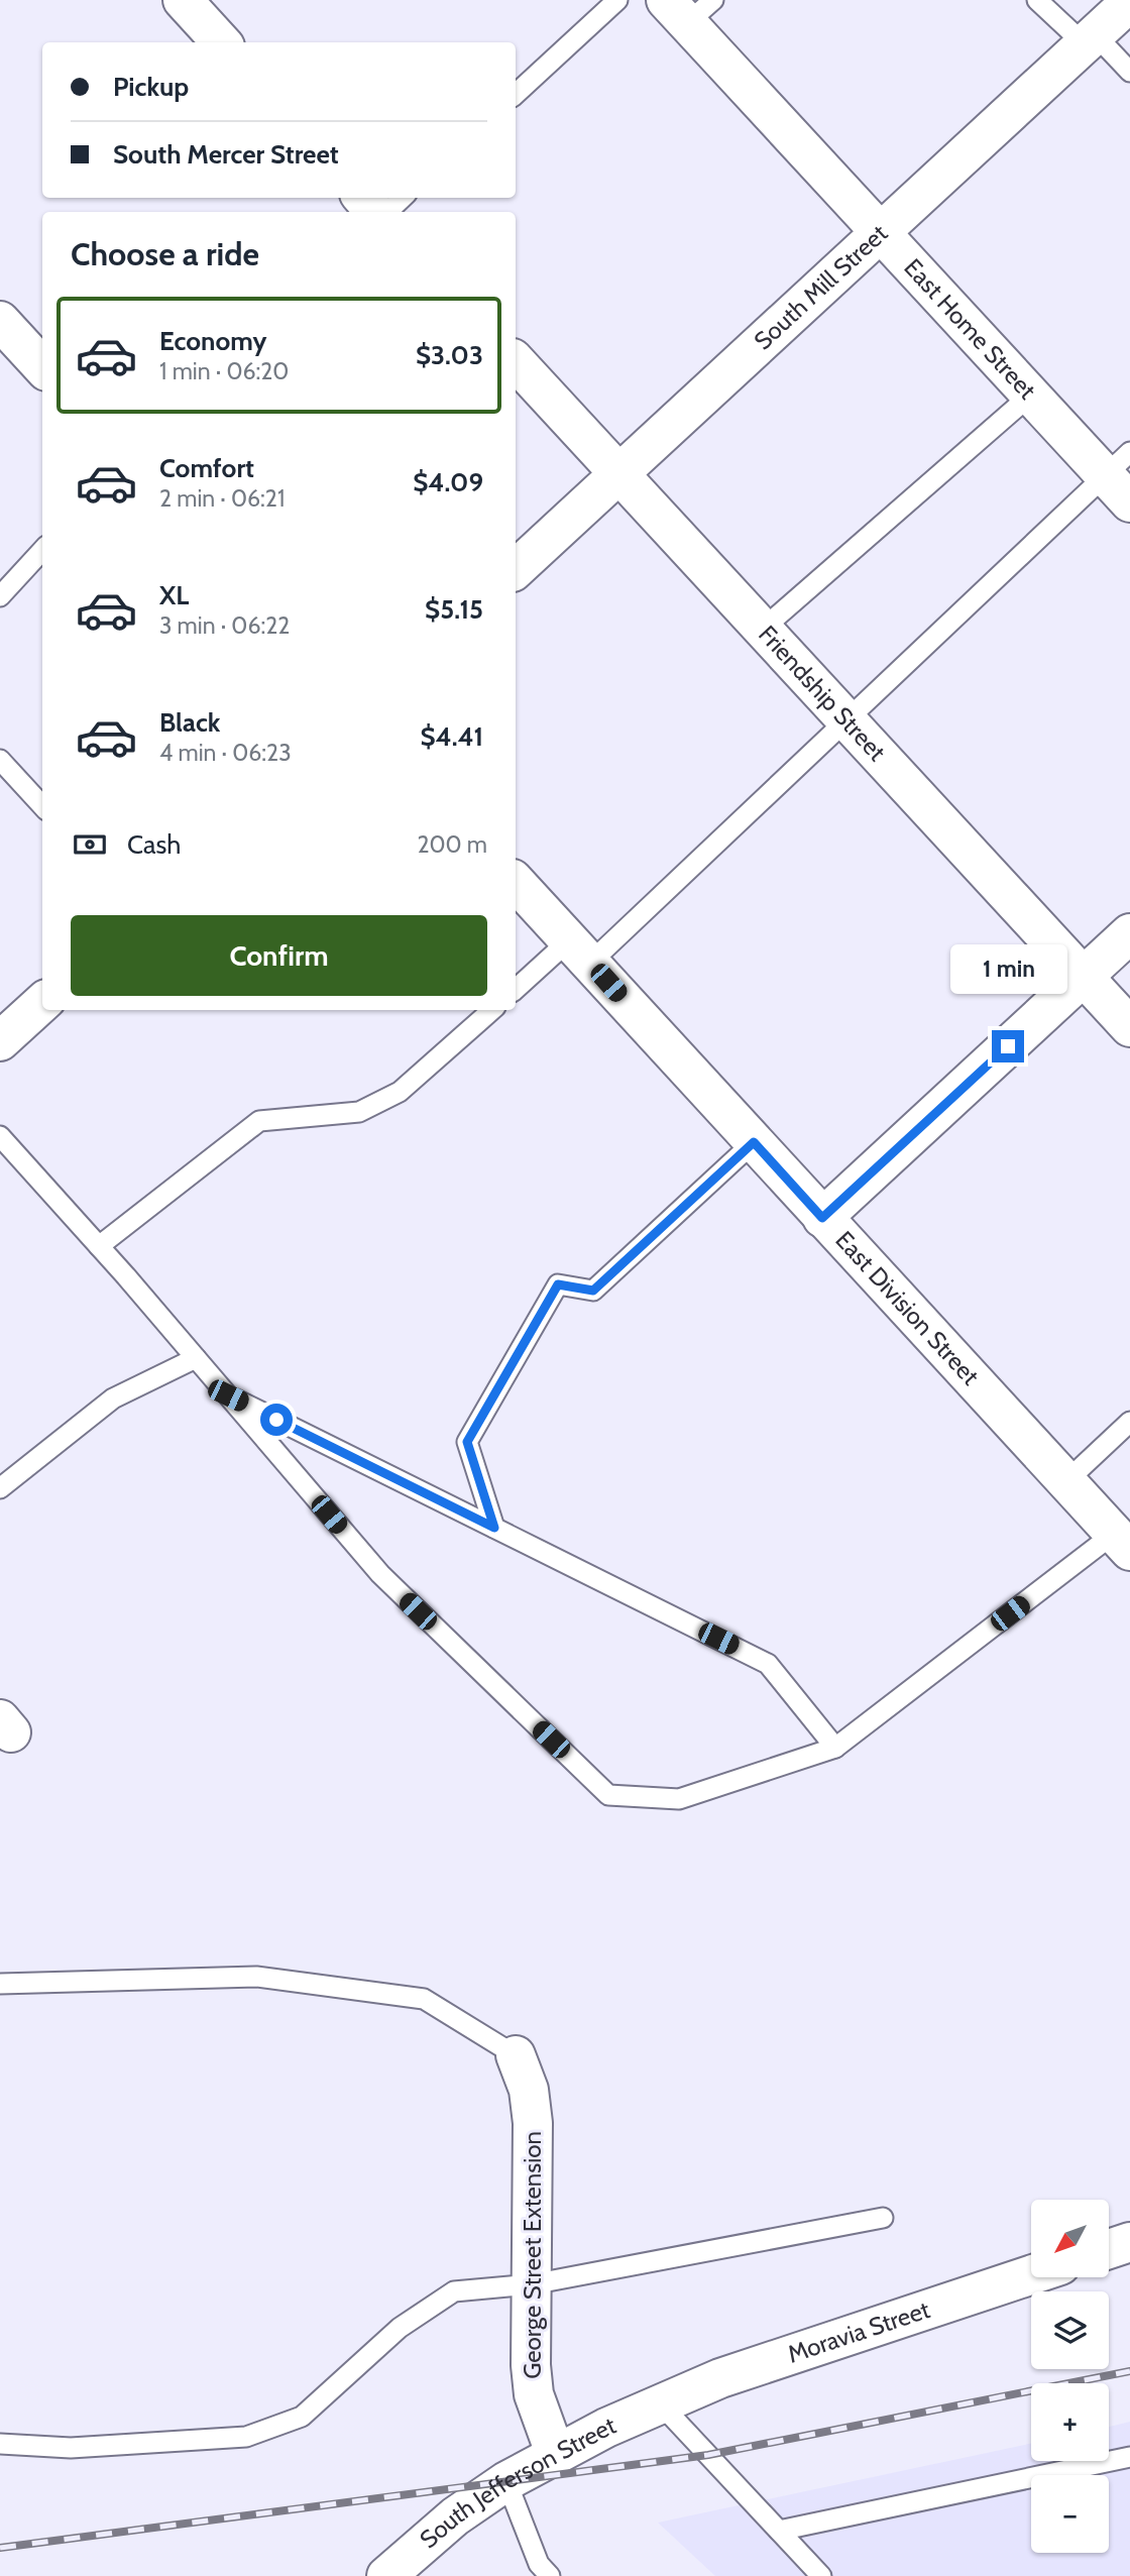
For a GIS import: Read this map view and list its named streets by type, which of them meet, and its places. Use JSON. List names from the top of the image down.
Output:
{
  "streets": {
    "street": [
      "South Mill Street",
      "East Home Street",
      "Friendship Street",
      "East Division Street",
      "George Street Extension",
      "Moravia Street",
      "South Jefferson Street"
    ]
  },
  "crossings": [
    ["South Mill Street", "East Home Street"],
    ["South Mill Street", "Friendship Street"],
    ["George Street Extension", "South Jefferson Street"],
    ["Moravia Street", "South Jefferson Street"]
  ],
  "north": "bottom left",
  "page": {
    "banner": ["Pickup", "South Mercer Street"],
    "heading": "Choose a ride",
    "list": [
      {
        "name": "Economy",
        "note": "1 min · 06:20",
        "value": "$3.03"
      },
      {
        "name": "Comfort",
        "note": "2 min · 06:21",
        "value": "$4.09"
      },
      {
        "name": "XL",
        "note": "3 min · 06:22",
        "value": "$5.15"
      },
      {
        "name": "Black",
        "note": "4 min · 06:23",
        "value": "$4.41"
      }
    ],
    "pay": ["Cash", "200 m"],
    "buttons": "Confirm",
    "bubble": "1 min",
    "map_buttons": ["+", "−"]
  }
}
